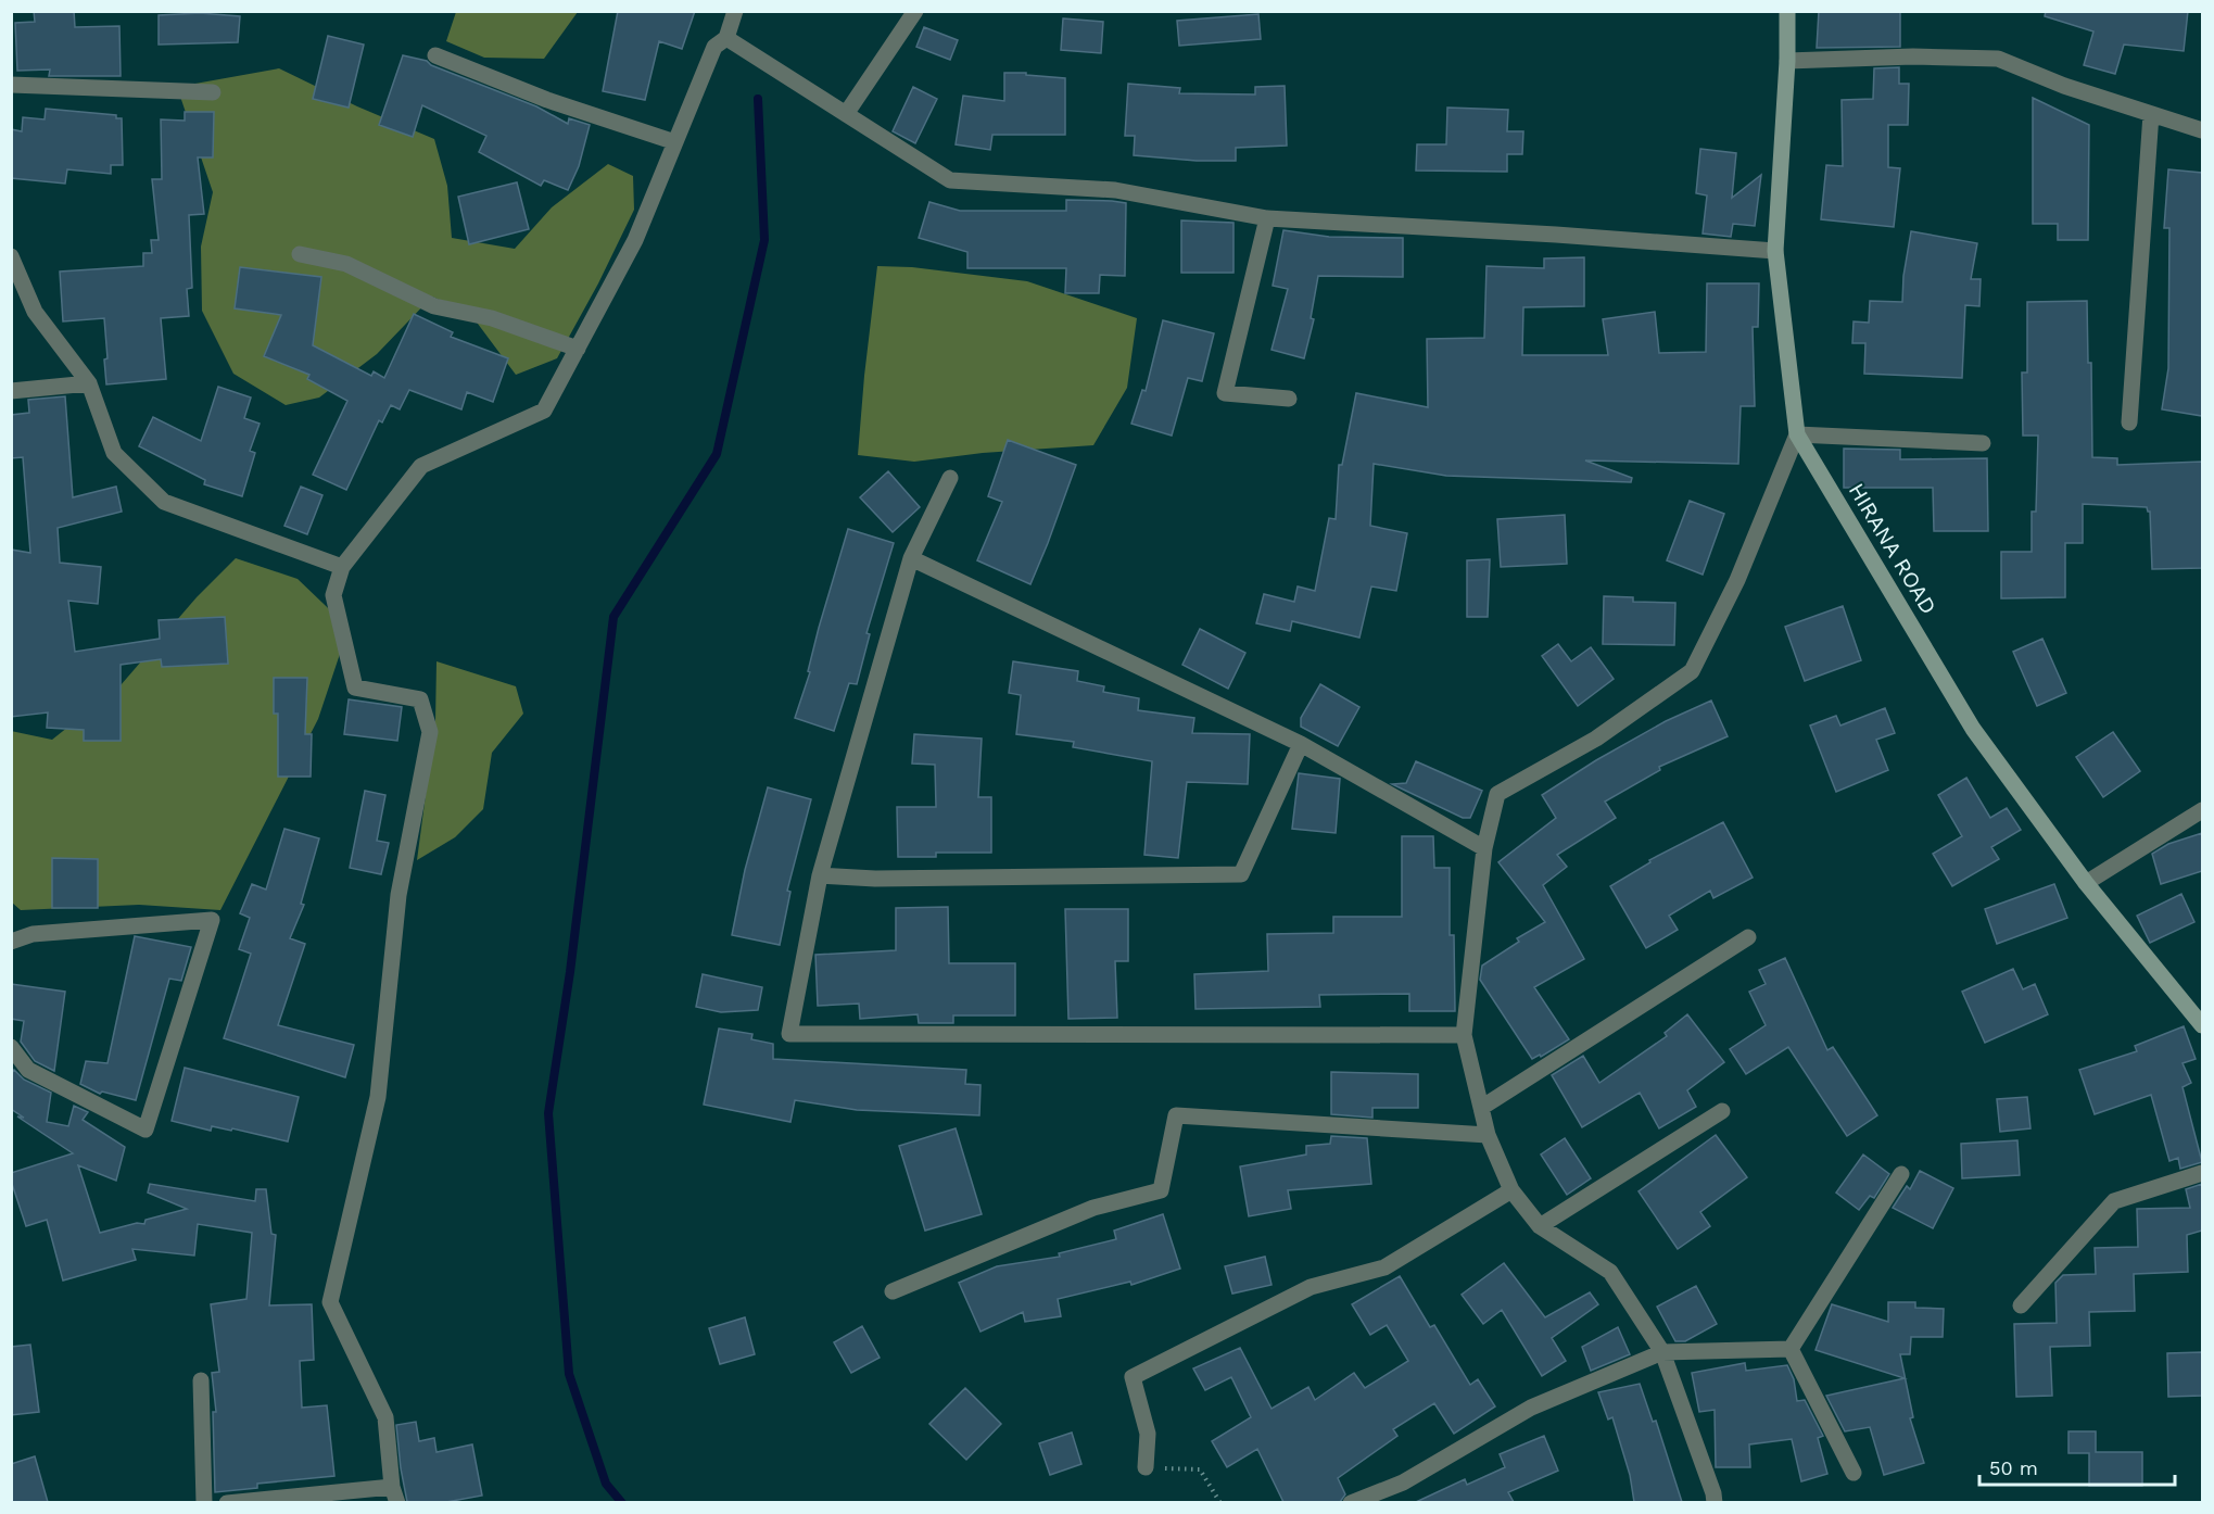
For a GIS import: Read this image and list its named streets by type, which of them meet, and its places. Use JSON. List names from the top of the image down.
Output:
{
  "streets": {
    "street": ["HIRANA ROAD"]
  },
  "scale_bar": "50 m"
}
